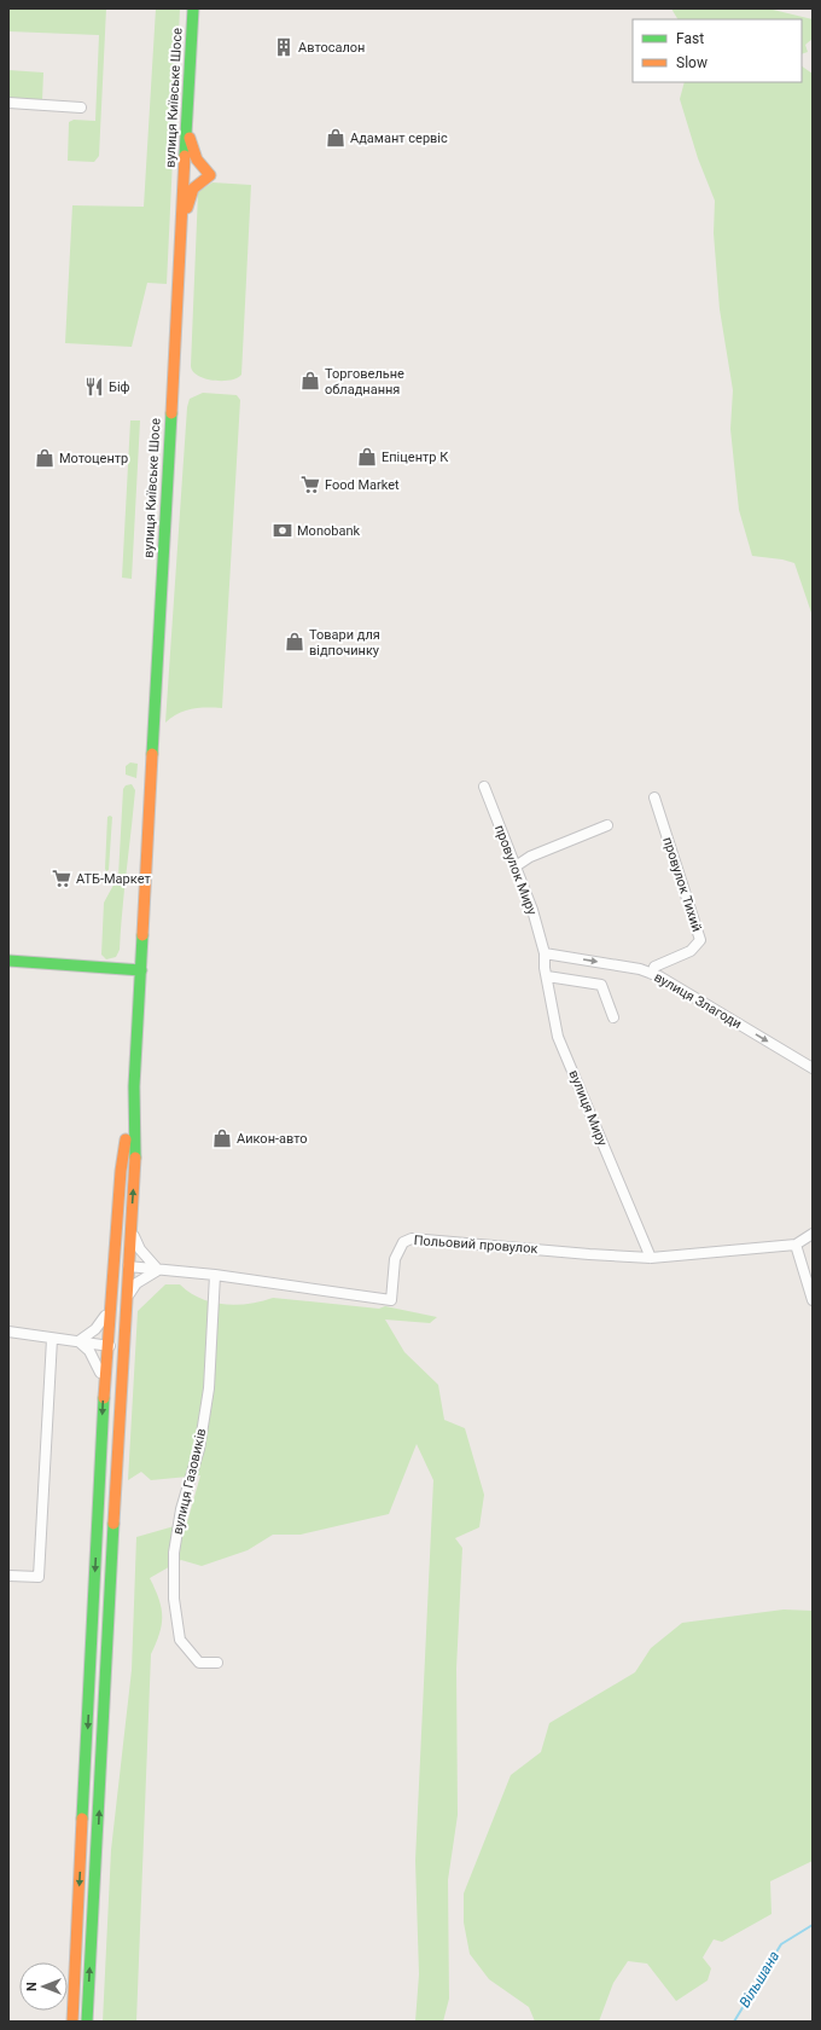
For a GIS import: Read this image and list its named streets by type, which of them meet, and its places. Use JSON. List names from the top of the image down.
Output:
{
  "streets": {
    "main road": ["вулиця Київське Шосе"],
    "street": [
      "провулок Миру",
      "провулок Тихий",
      "вулиця Злагоди",
      "вулиця Миру",
      "Польовий провулок",
      "вулиця Газовиків"
    ]
  },
  "crossings": [
    ["провулок Миру", "вулиця Злагоди"],
    ["провулок Миру", "вулиця Миру"],
    ["провулок Тихий", "вулиця Злагоди"],
    ["вулиця Злагоди", "вулиця Миру"],
    ["вулиця Миру", "Польовий провулок"],
    ["Польовий провулок", "вулиця Газовиків"]
  ],
  "one_way": ["вулиця Злагоди"],
  "water": ["Вільшана"],
  "places": {
    "building": ["Автосалон"],
    "shop": [
      "Адамант сервіс",
      "Торговельне обладнання",
      "Епіцентр К",
      "Мотоцентр",
      "Товари для відпочинку",
      "Аикон-авто"
    ],
    "restaurant": ["Біф"],
    "supermarket": ["Food Market", "АТБ-Маркет"],
    "bank": ["Monobank"]
  },
  "legend": ["Fast", "Slow"],
  "north": "left"
}
